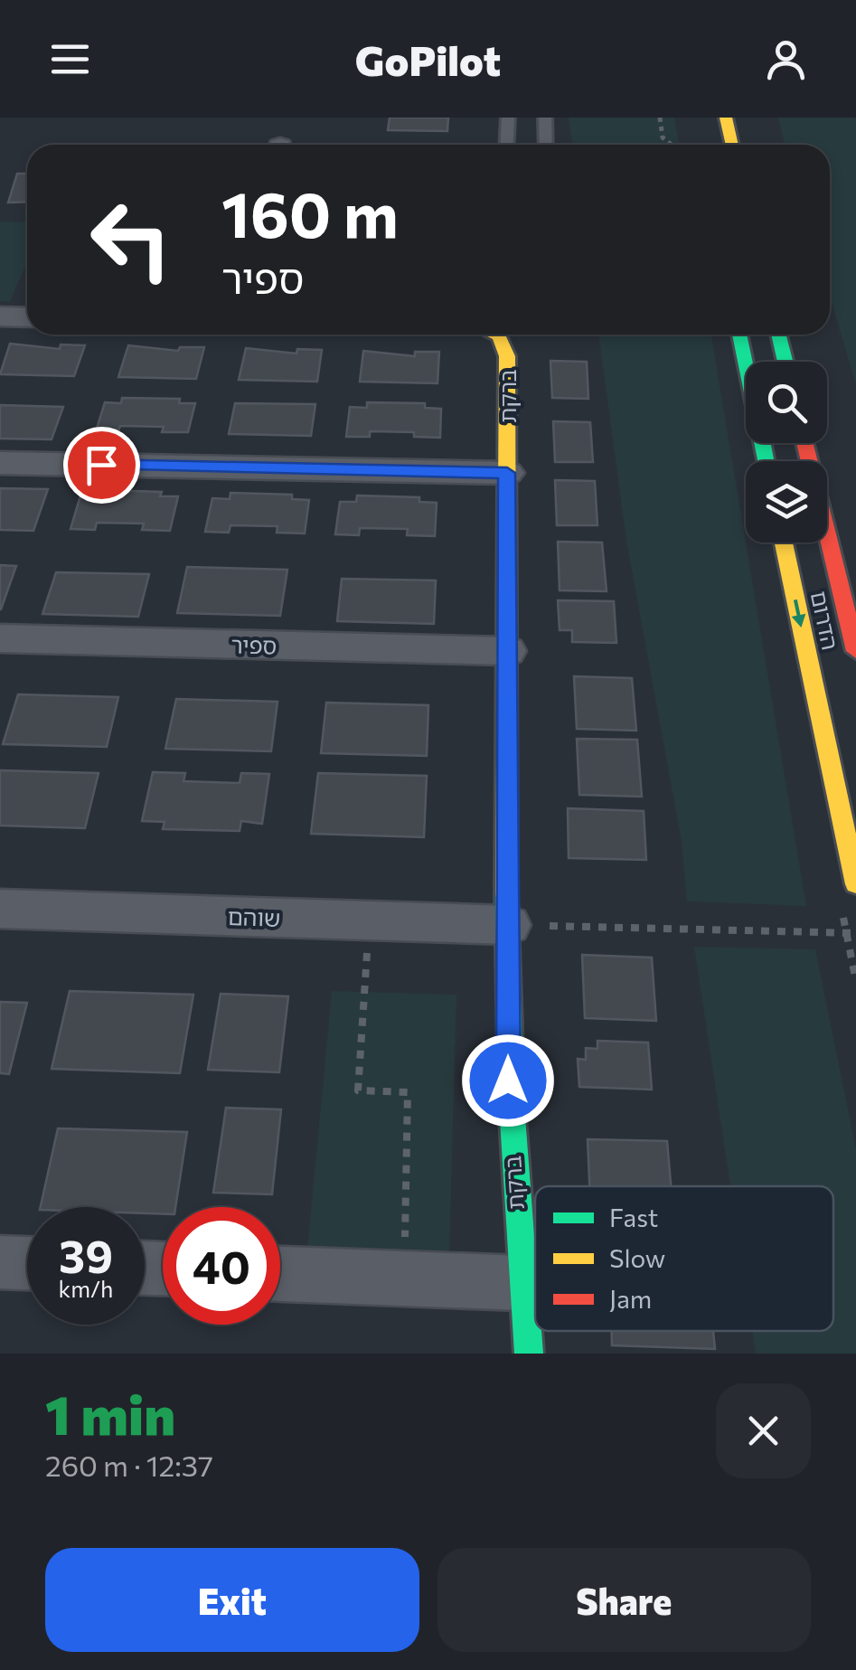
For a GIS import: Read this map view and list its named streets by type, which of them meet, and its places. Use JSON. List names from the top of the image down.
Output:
{
  "streets": {
    "main road": ["ברקת", "הדרום"],
    "street": ["ספיר", "שוהם"]
  },
  "crossings": [
    ["ברקת", "ספיר"],
    ["ברקת", "שוהם"]
  ],
  "legend": ["Fast", "Slow", "Jam"],
  "page": {
    "header": "GoPilot",
    "turn": ["160 m", "ספיר"],
    "speed": "39 km/h",
    "limit": "40",
    "heading": ["1 min", "260 m · 12:37"],
    "buttons": ["Exit", "Share"]
  }
}
